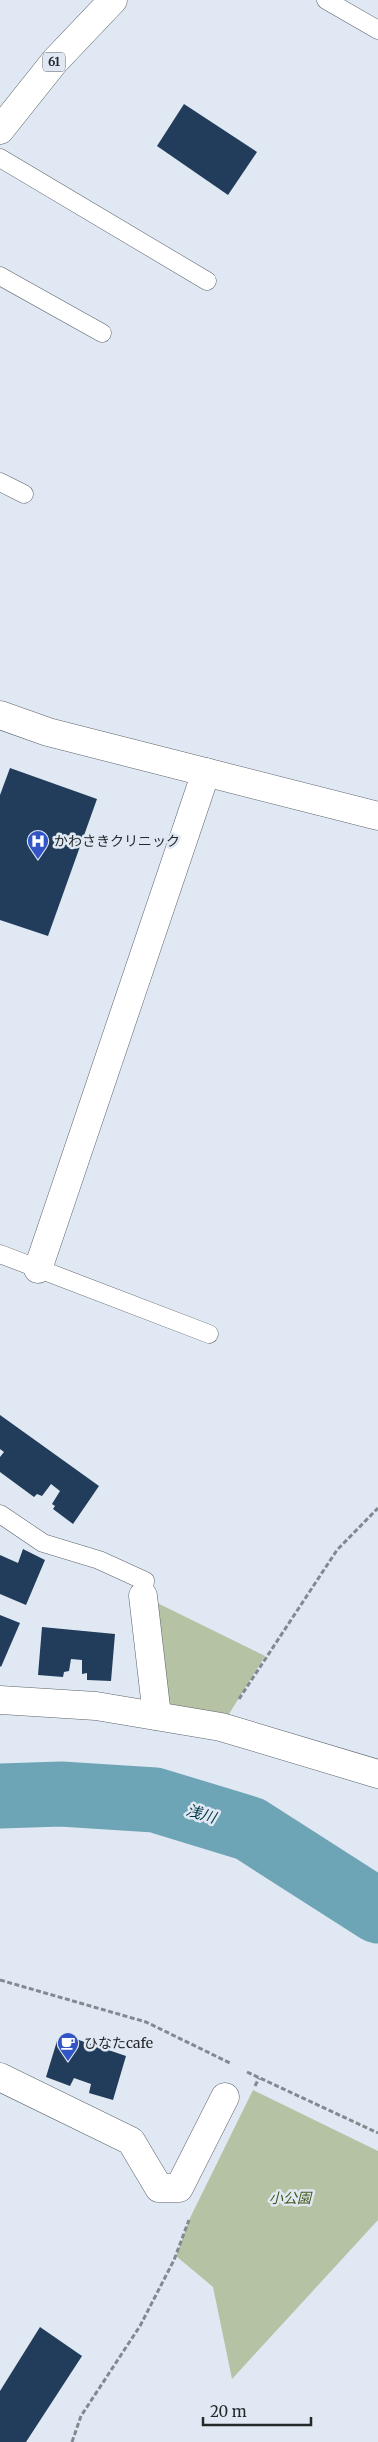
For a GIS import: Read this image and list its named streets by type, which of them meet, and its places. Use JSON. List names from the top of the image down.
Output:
{
  "streets": {
    "street": ["61"]
  },
  "water": ["浅川"],
  "parks": ["小公園"],
  "places": {
    "hospital": ["かわさきクリニック"],
    "cafe": ["ひなたcafe"]
  },
  "scale_bar": "20 m"
}
